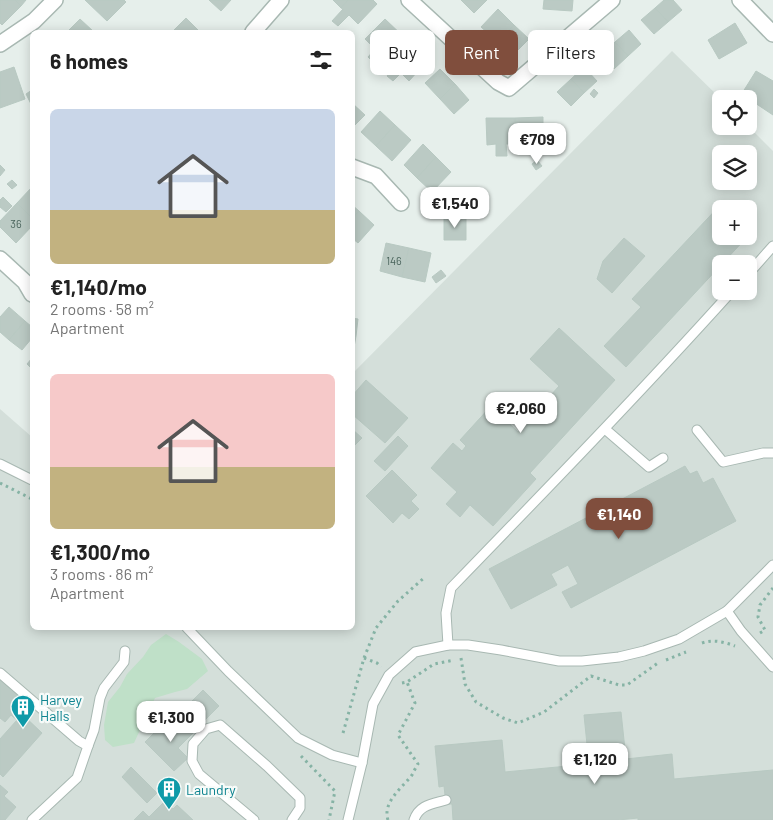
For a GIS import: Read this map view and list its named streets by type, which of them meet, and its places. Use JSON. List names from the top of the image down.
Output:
{
  "places": {
    "building": ["Harvey Halls", "Laundry"]
  },
  "house_numbers": ["36", "146"],
  "page": {
    "chip": ["Buy", "Rent", "Filters"],
    "heading": "6 homes",
    "map_buttons": ["+", "−"],
    "list": [
      {
        "name": "€1,140/mo",
        "note": "2 rooms · 58 m² · Apartment"
      },
      {
        "name": "€1,300/mo",
        "note": "3 rooms · 86 m² · Apartment"
      }
    ],
    "price": [
      "€709",
      "€1,540",
      "€2,060",
      "€1,140",
      "€1,300",
      "€1,120"
    ]
  }
}
